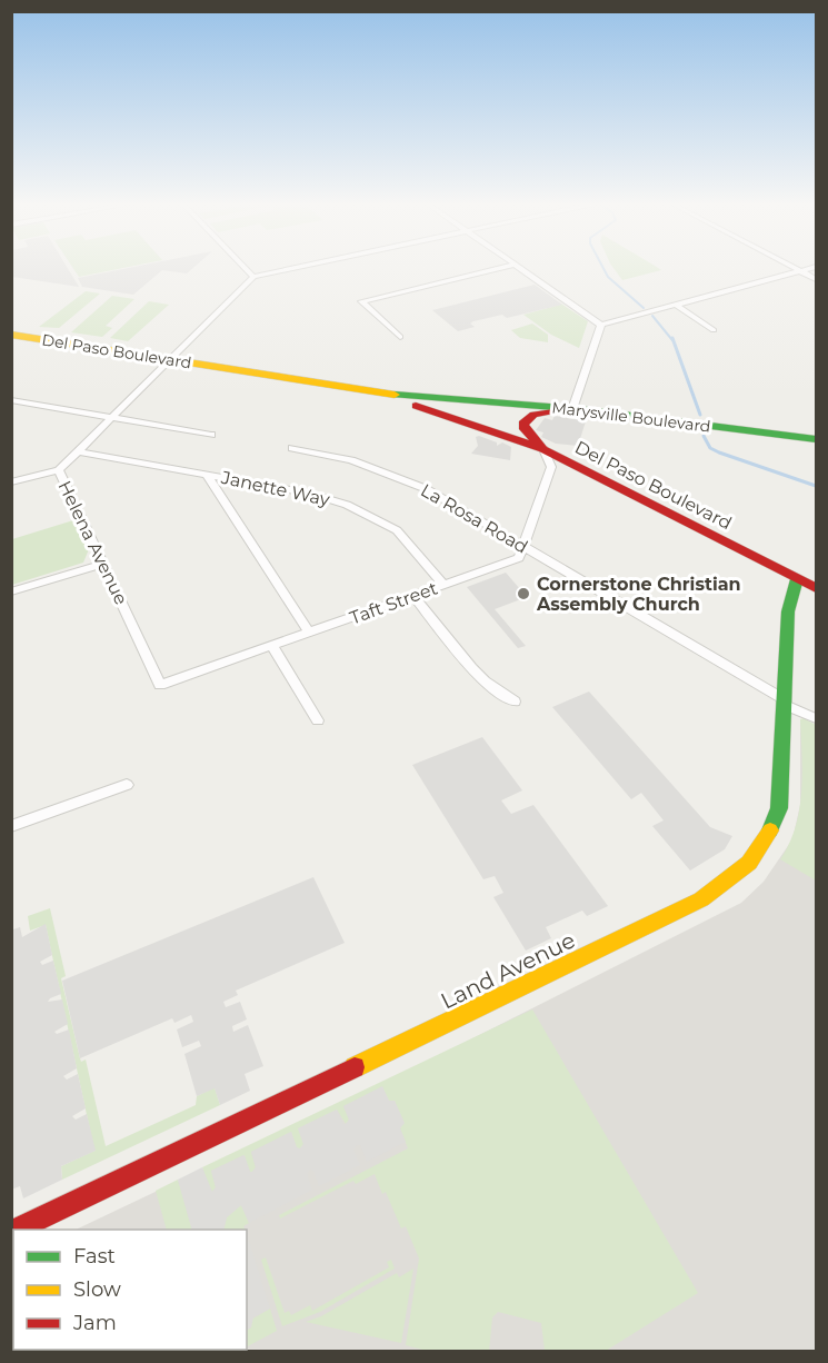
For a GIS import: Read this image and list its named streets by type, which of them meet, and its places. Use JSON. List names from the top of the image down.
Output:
{
  "streets": {
    "main road": ["Del Paso Boulevard", "Marysville Boulevard", "Land Avenue"],
    "street": [
      "Janette Way",
      "La Rosa Road",
      "Helena Avenue",
      "Taft Street"
    ]
  },
  "crossings": [
    ["Del Paso Boulevard", "Marysville Boulevard"],
    ["Del Paso Boulevard", "Helena Avenue"],
    ["Del Paso Boulevard", "Land Avenue"],
    ["Janette Way", "Helena Avenue"],
    ["Janette Way", "Taft Street"],
    ["La Rosa Road", "Taft Street"],
    ["La Rosa Road", "Land Avenue"],
    ["Helena Avenue", "Taft Street"]
  ],
  "places": ["Cornerstone Christian Assembly Church"],
  "legend": ["Fast", "Slow", "Jam"]
}
